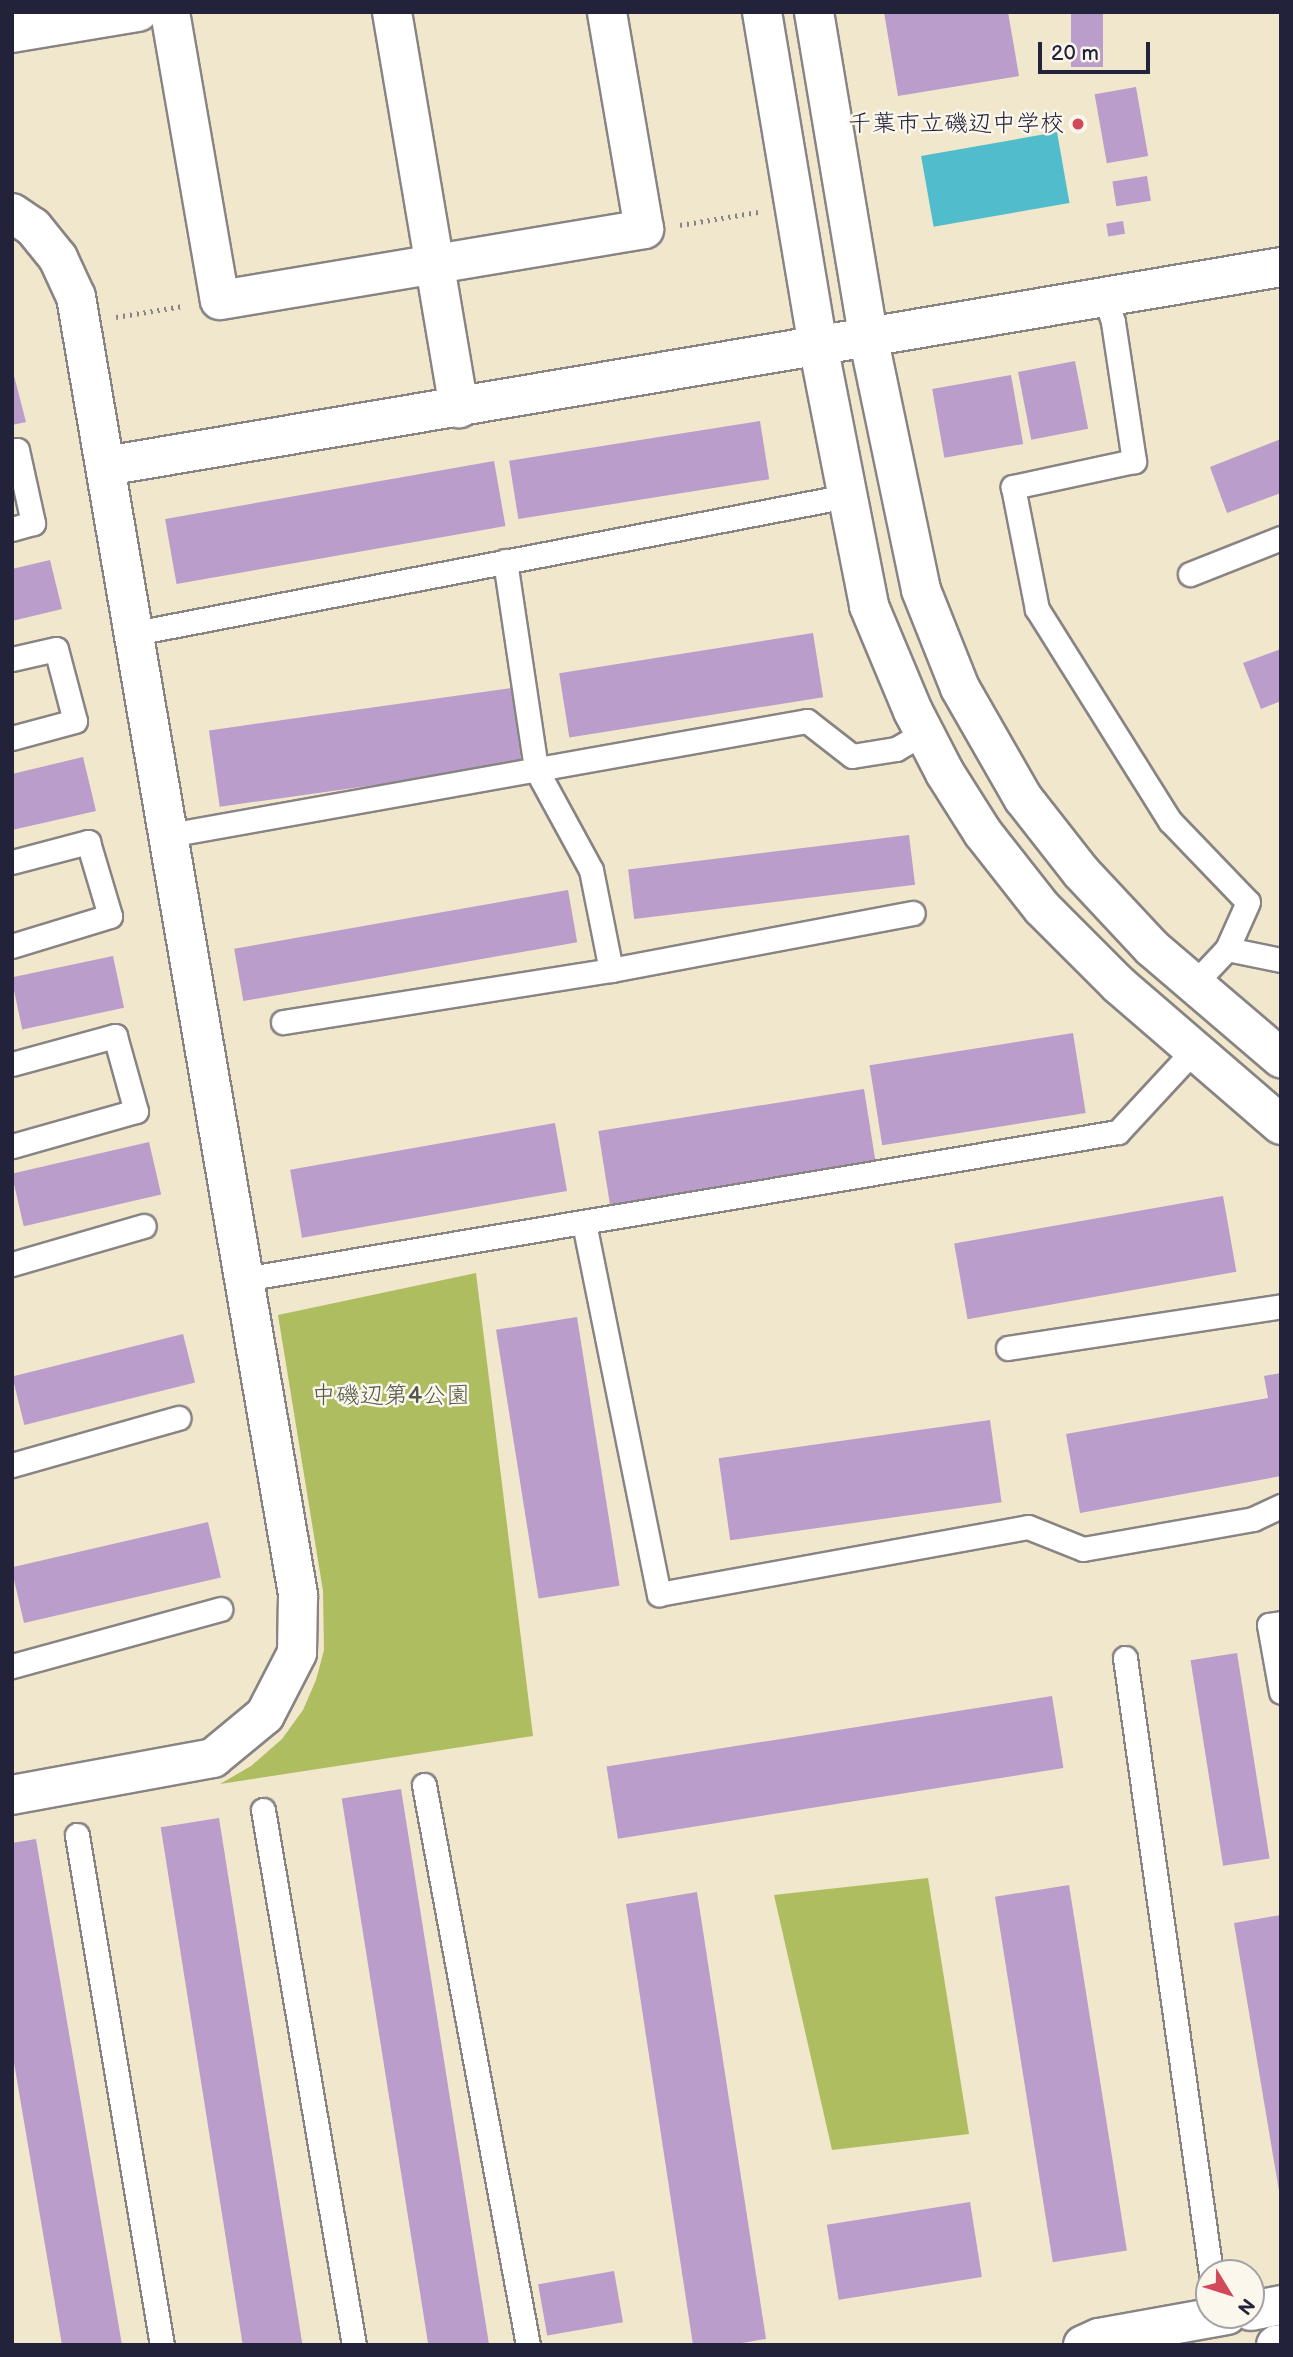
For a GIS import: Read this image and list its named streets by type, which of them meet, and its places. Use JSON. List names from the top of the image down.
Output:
{
  "parks": ["中磯辺第4公園"],
  "places": ["千葉市立磯辺中学校"],
  "scale_bar": "20 m",
  "north": "bottom right"
}
